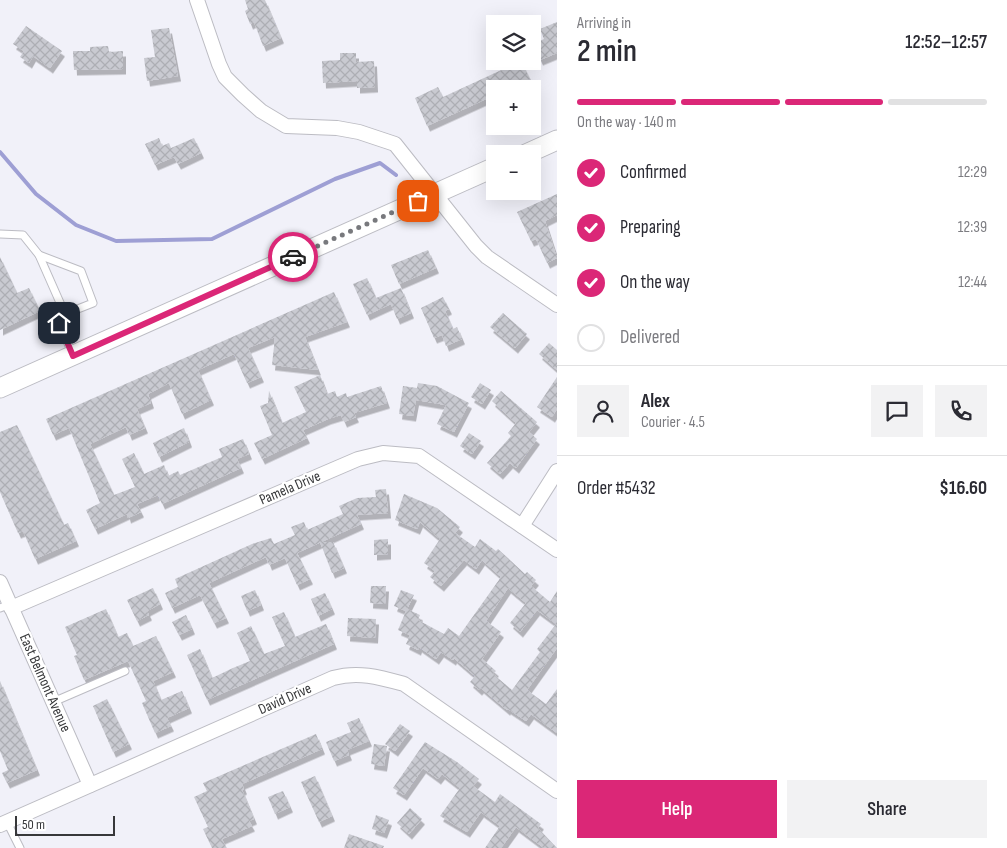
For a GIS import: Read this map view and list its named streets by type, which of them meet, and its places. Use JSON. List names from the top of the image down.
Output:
{
  "streets": {
    "street": ["Pamela Drive", "East Belmont Avenue", "David Drive"]
  },
  "crossings": [
    ["Pamela Drive", "East Belmont Avenue"],
    ["East Belmont Avenue", "David Drive"]
  ],
  "scale_bar": "50 m",
  "page": {
    "heading": ["2 min", "Arriving in", "12:52–12:57"],
    "panel": [
      "Alex",
      "Courier · 4.5",
      "Order #5432",
      "$16.60"
    ],
    "map_buttons": ["+", "−"],
    "bar": "On the way · 140 m",
    "list": [
      ["Confirmed", "12:29"],
      ["Preparing", "12:39"],
      ["On the way", "12:44"],
      "Delivered"
    ],
    "buttons": ["Help", "Share"],
    "scale": "50 m"
  }
}
